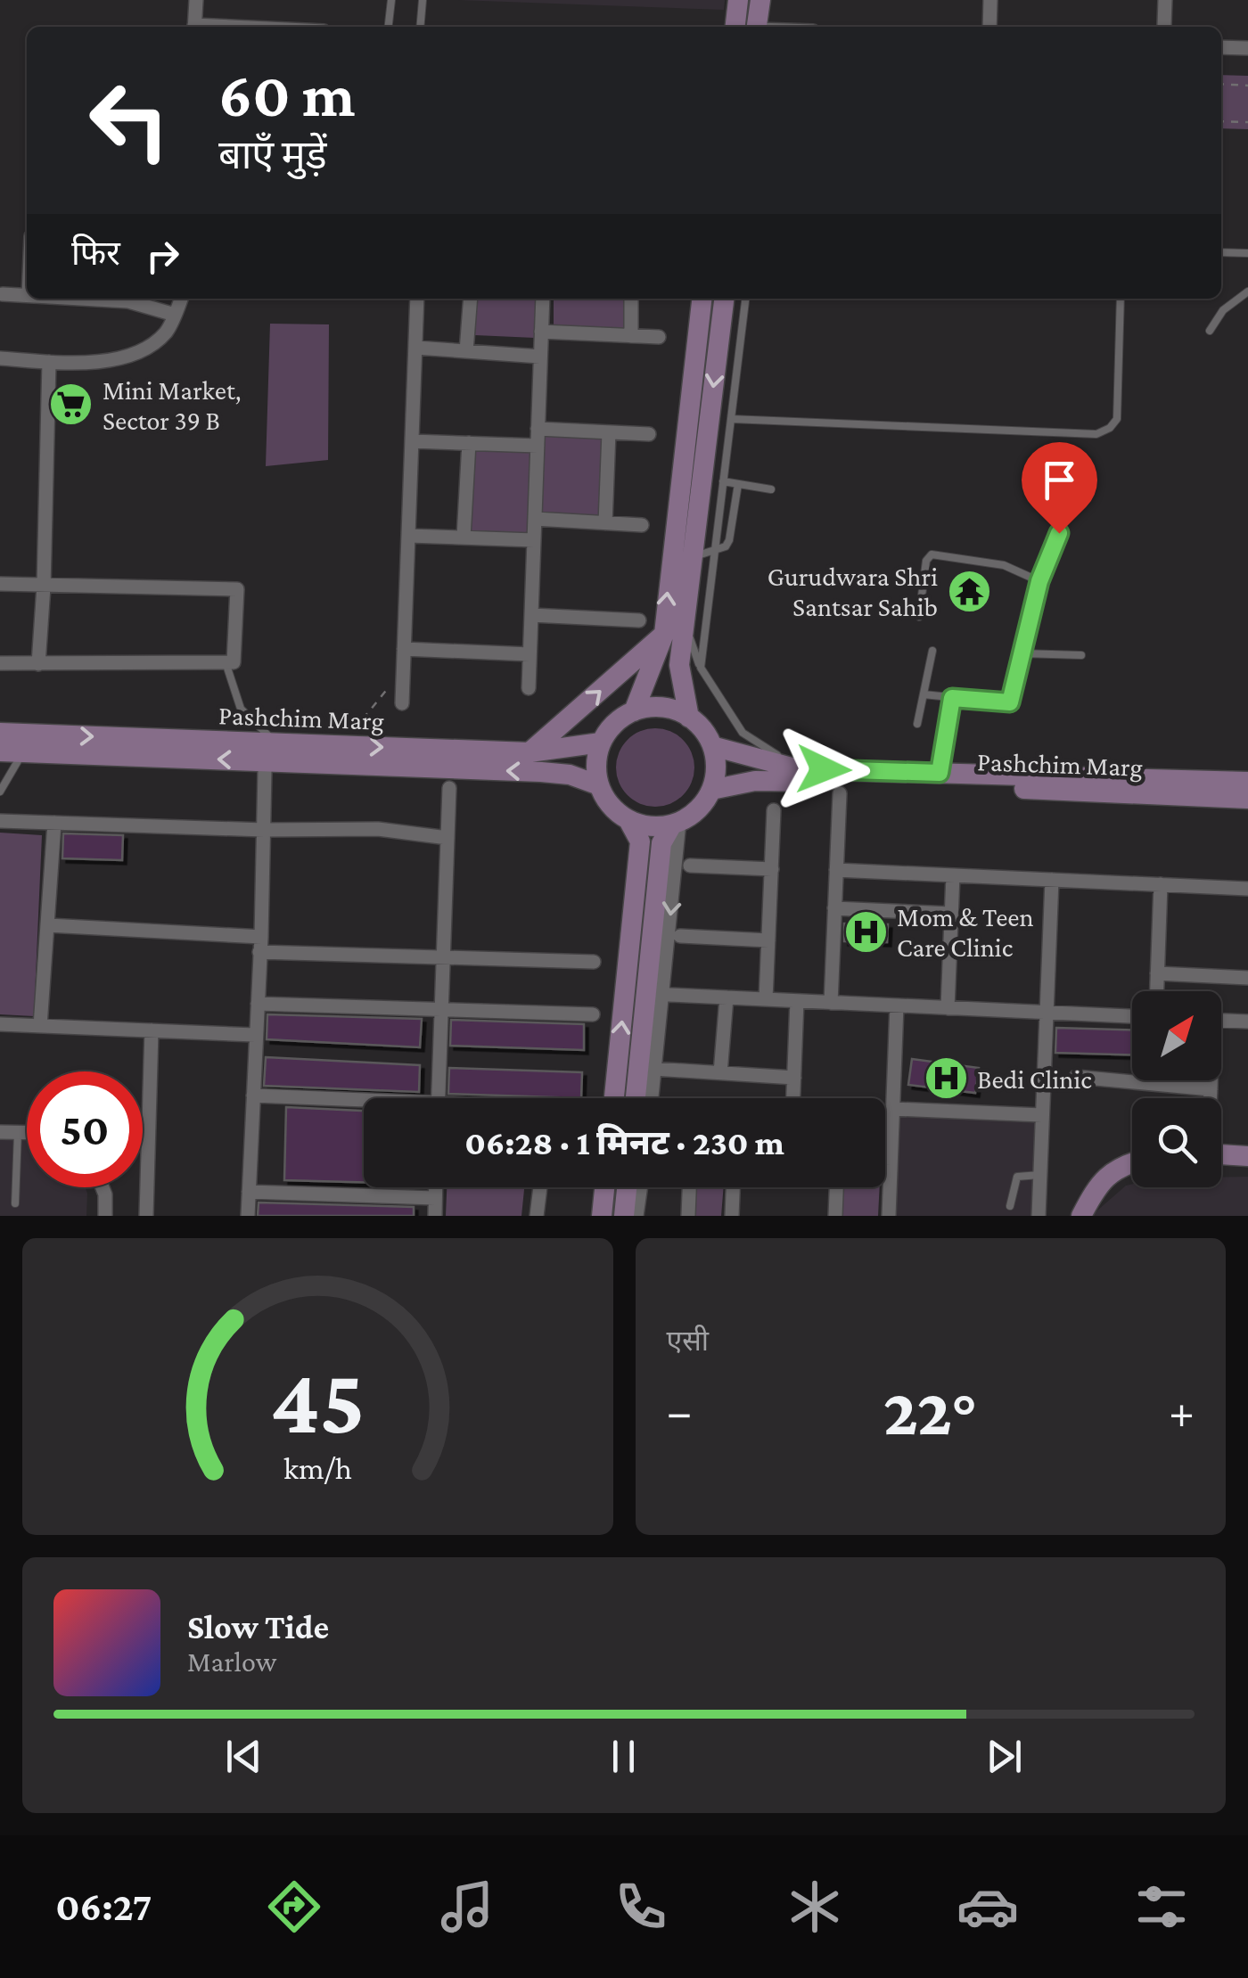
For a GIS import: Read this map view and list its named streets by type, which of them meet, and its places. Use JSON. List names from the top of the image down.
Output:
{
  "streets": {
    "main road": ["Pashchim Marg"]
  },
  "places": {
    "supermarket": ["Mini Market, Sector 39 B"],
    "temple": ["Gurudwara Shri Santsar Sahib"],
    "hospital": ["Mom & Teen Care Clinic", "Bedi Clinic"]
  },
  "north": "top right",
  "page": {
    "turn": ["60 m", "बाएँ मुड़ें"],
    "then": "फिर",
    "limit": "50",
    "trip": "06:28 · 1 मिनट · 230 m",
    "tile": "एसी",
    "heat": ["−", "22°", "+"],
    "song": ["Slow Tide", "Marlow"],
    "tabs": "06:27",
    "gauge": ["45", "km/h"]
  }
}
